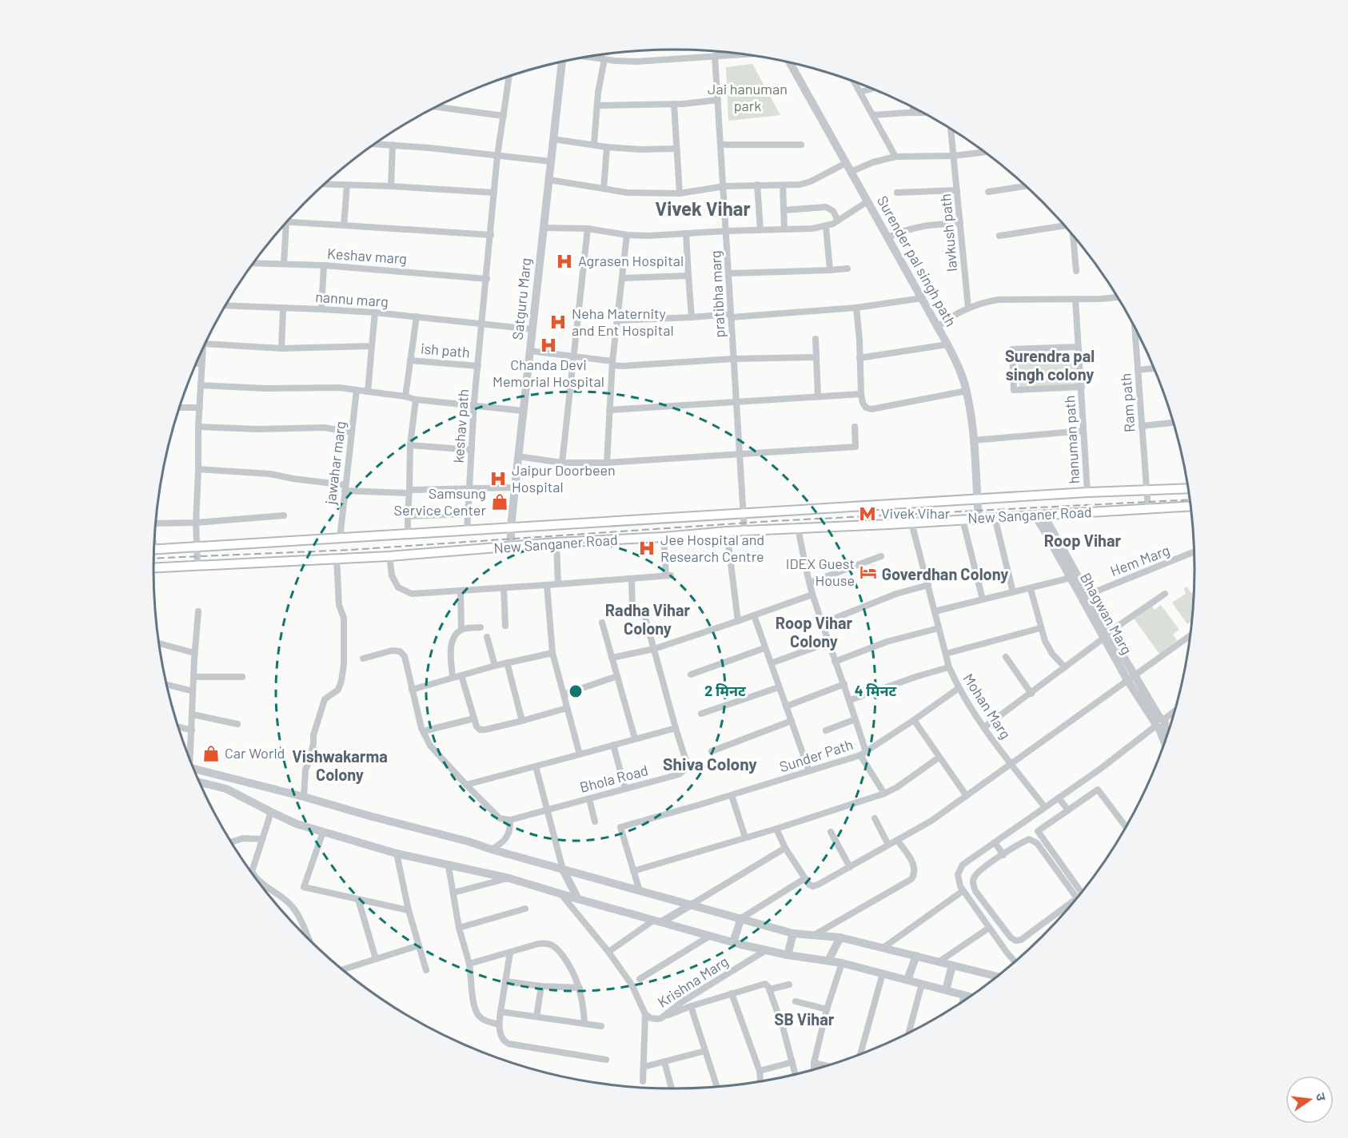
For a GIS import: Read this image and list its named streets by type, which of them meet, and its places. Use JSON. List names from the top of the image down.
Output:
{
  "streets": {
    "main road": ["New Sanganer Road"],
    "street": [
      "lavkush path",
      "Keshav marg",
      "Surender pal singh path",
      "pratibha marg",
      "Satguru Marg",
      "nannu marg",
      "ish path",
      "Ram path",
      "keshav path",
      "hanuman path",
      "jawahar marg",
      "Hem Marg",
      "Bhagwan Marg",
      "Mohan Marg",
      "Sunder Path",
      "Bhola Road",
      "Krishna Marg"
    ]
  },
  "crossings": [
    ["Keshav marg", "keshav path"],
    ["Surender pal singh path", "New Sanganer Road"],
    ["pratibha marg", "New Sanganer Road"],
    ["Satguru Marg", "nannu marg"],
    ["Satguru Marg", "New Sanganer Road"],
    ["nannu marg", "keshav path"],
    ["ish path", "keshav path"],
    ["Ram path", "New Sanganer Road"],
    ["keshav path", "New Sanganer Road"],
    ["hanuman path", "New Sanganer Road"],
    ["jawahar marg", "New Sanganer Road"],
    ["New Sanganer Road", "Bhagwan Marg"],
    ["New Sanganer Road", "Mohan Marg"],
    ["Hem Marg", "Bhagwan Marg"],
    ["Mohan Marg", "Sunder Path"]
  ],
  "districts": [
    "Vivek Vihar",
    "Surendra pal singh colony",
    "Roop Vihar",
    "Goverdhan Colony",
    "Radha Vihar Colony",
    "Roop Vihar Colony",
    "Vishwakarma Colony",
    "Shiva Colony",
    "SB Vihar"
  ],
  "parks": ["Jai hanuman park"],
  "places": {
    "hospital": [
      "Agrasen Hospital",
      "Neha Maternity and Ent Hospital",
      "Chanda Devi Memorial Hospital",
      "Jaipur Doorbeen Hospital",
      "Jee Hospital and Research Centre"
    ],
    "shop": ["Samsung Service Center", "Car World"],
    "metro station": ["Vivek Vihar"],
    "hotel": ["IDEX Guest House"]
  },
  "north": "right",
  "rings": ["2 मिनट", "4 मिनट"]
}
